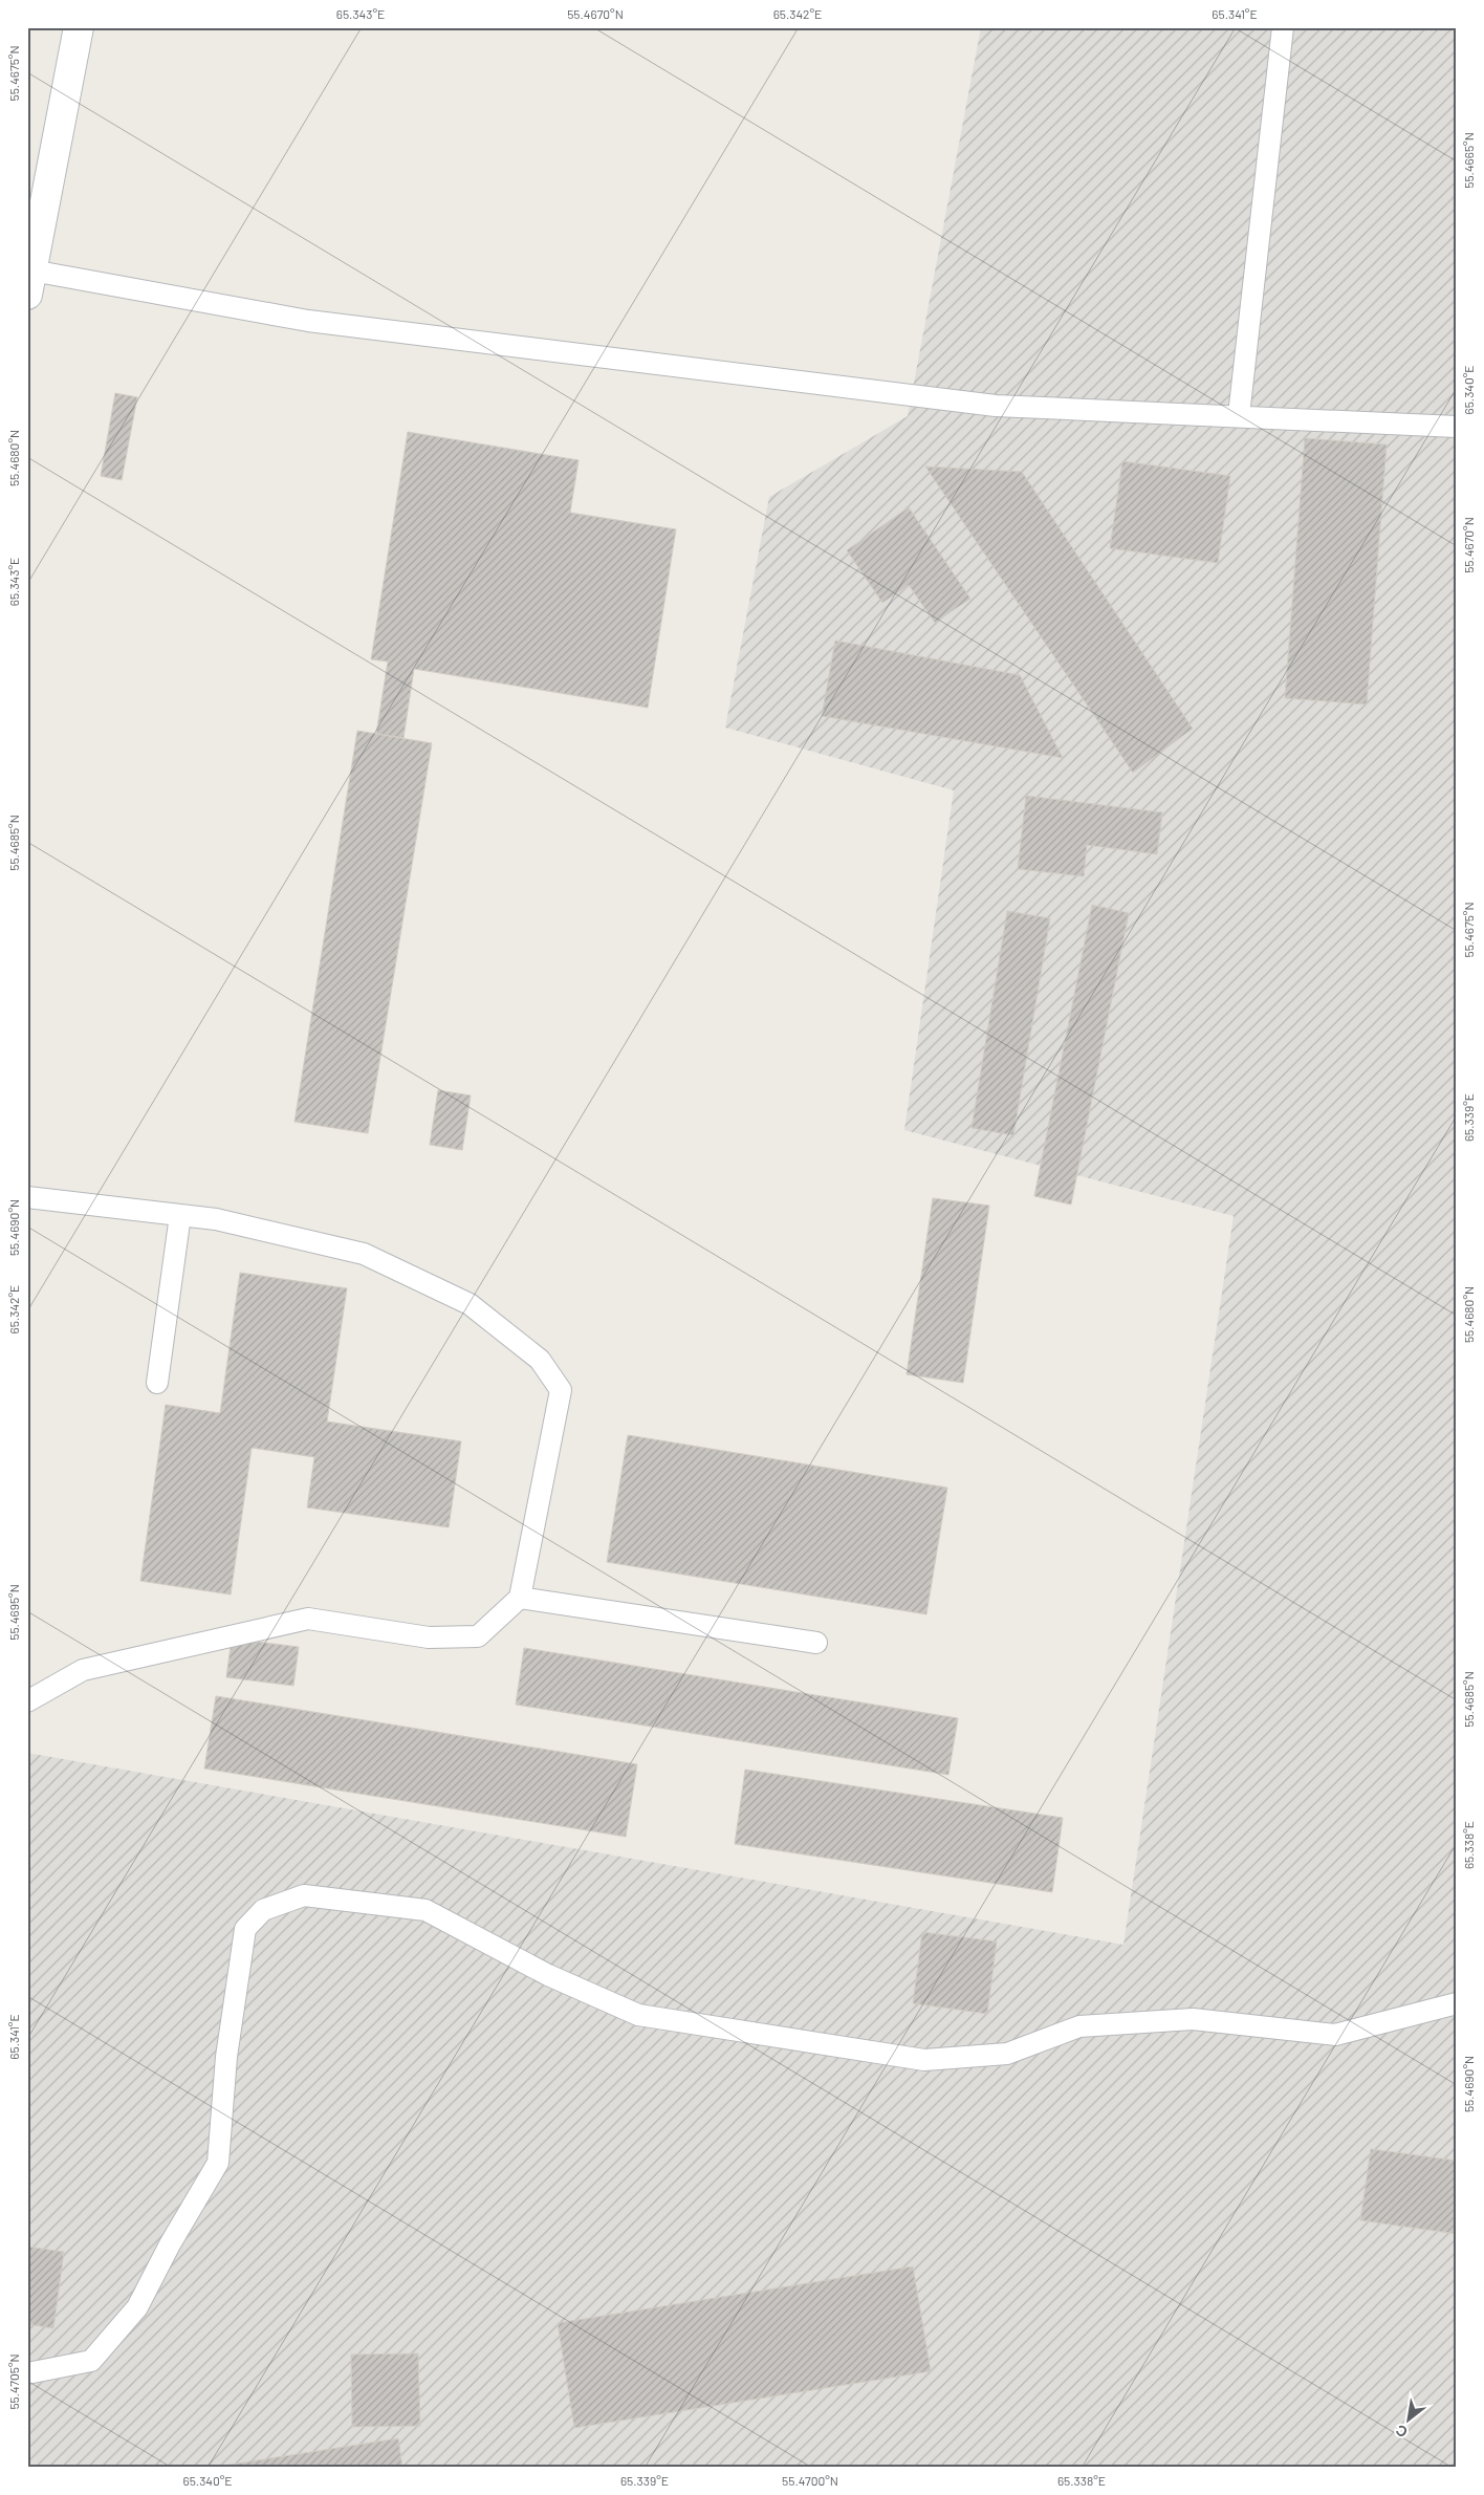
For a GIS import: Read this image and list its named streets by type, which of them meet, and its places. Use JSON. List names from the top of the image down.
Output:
{
  "north": "bottom left",
  "coordinates": [
    "65.343°E",
    "55.4670°N",
    "65.342°E",
    "65.341°E",
    "55.4675°N",
    "55.4665°N",
    "65.340°E",
    "55.4680°N",
    "55.4685°N",
    "65.339°E",
    "55.4690°N",
    "55.4695°N",
    "65.338°E",
    "55.4705°N",
    "55.4700°N"
  ]
}
